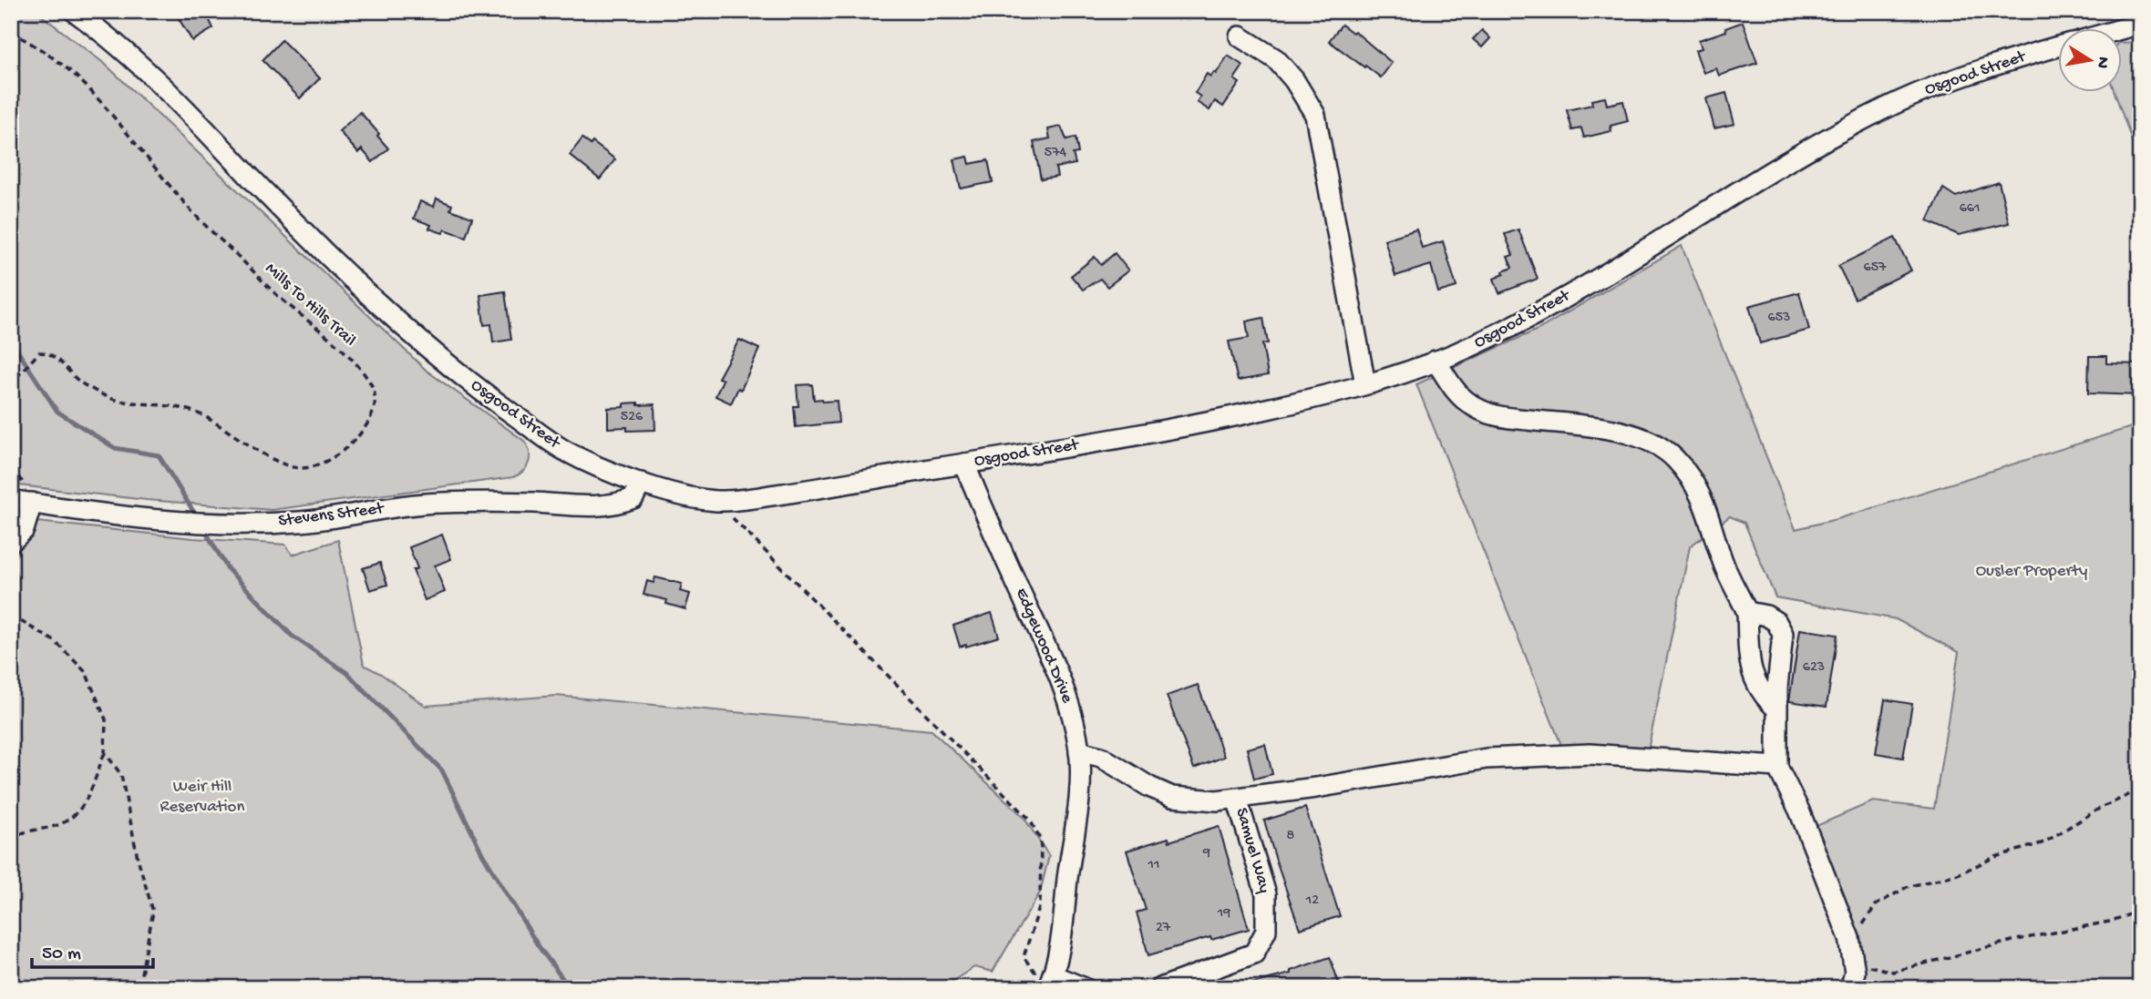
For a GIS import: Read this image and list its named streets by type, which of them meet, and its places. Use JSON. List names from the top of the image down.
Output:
{
  "streets": {
    "street": [
      "Osgood Street",
      "Stevens Street",
      "Edgewood Drive",
      "Samuel Way"
    ],
    "path": ["Mills To Hills Trail"]
  },
  "crossings": [
    ["Osgood Street", "Stevens Street"],
    ["Osgood Street", "Edgewood Drive"]
  ],
  "parks": ["Ousler Property", "Weir Hill Reservation"],
  "house_numbers": [
    "574",
    "661",
    "657",
    "653",
    "526",
    "623",
    "8",
    "9",
    "11",
    "12",
    "19",
    "27"
  ],
  "scale_bar": "50 m",
  "north": "right"
}
